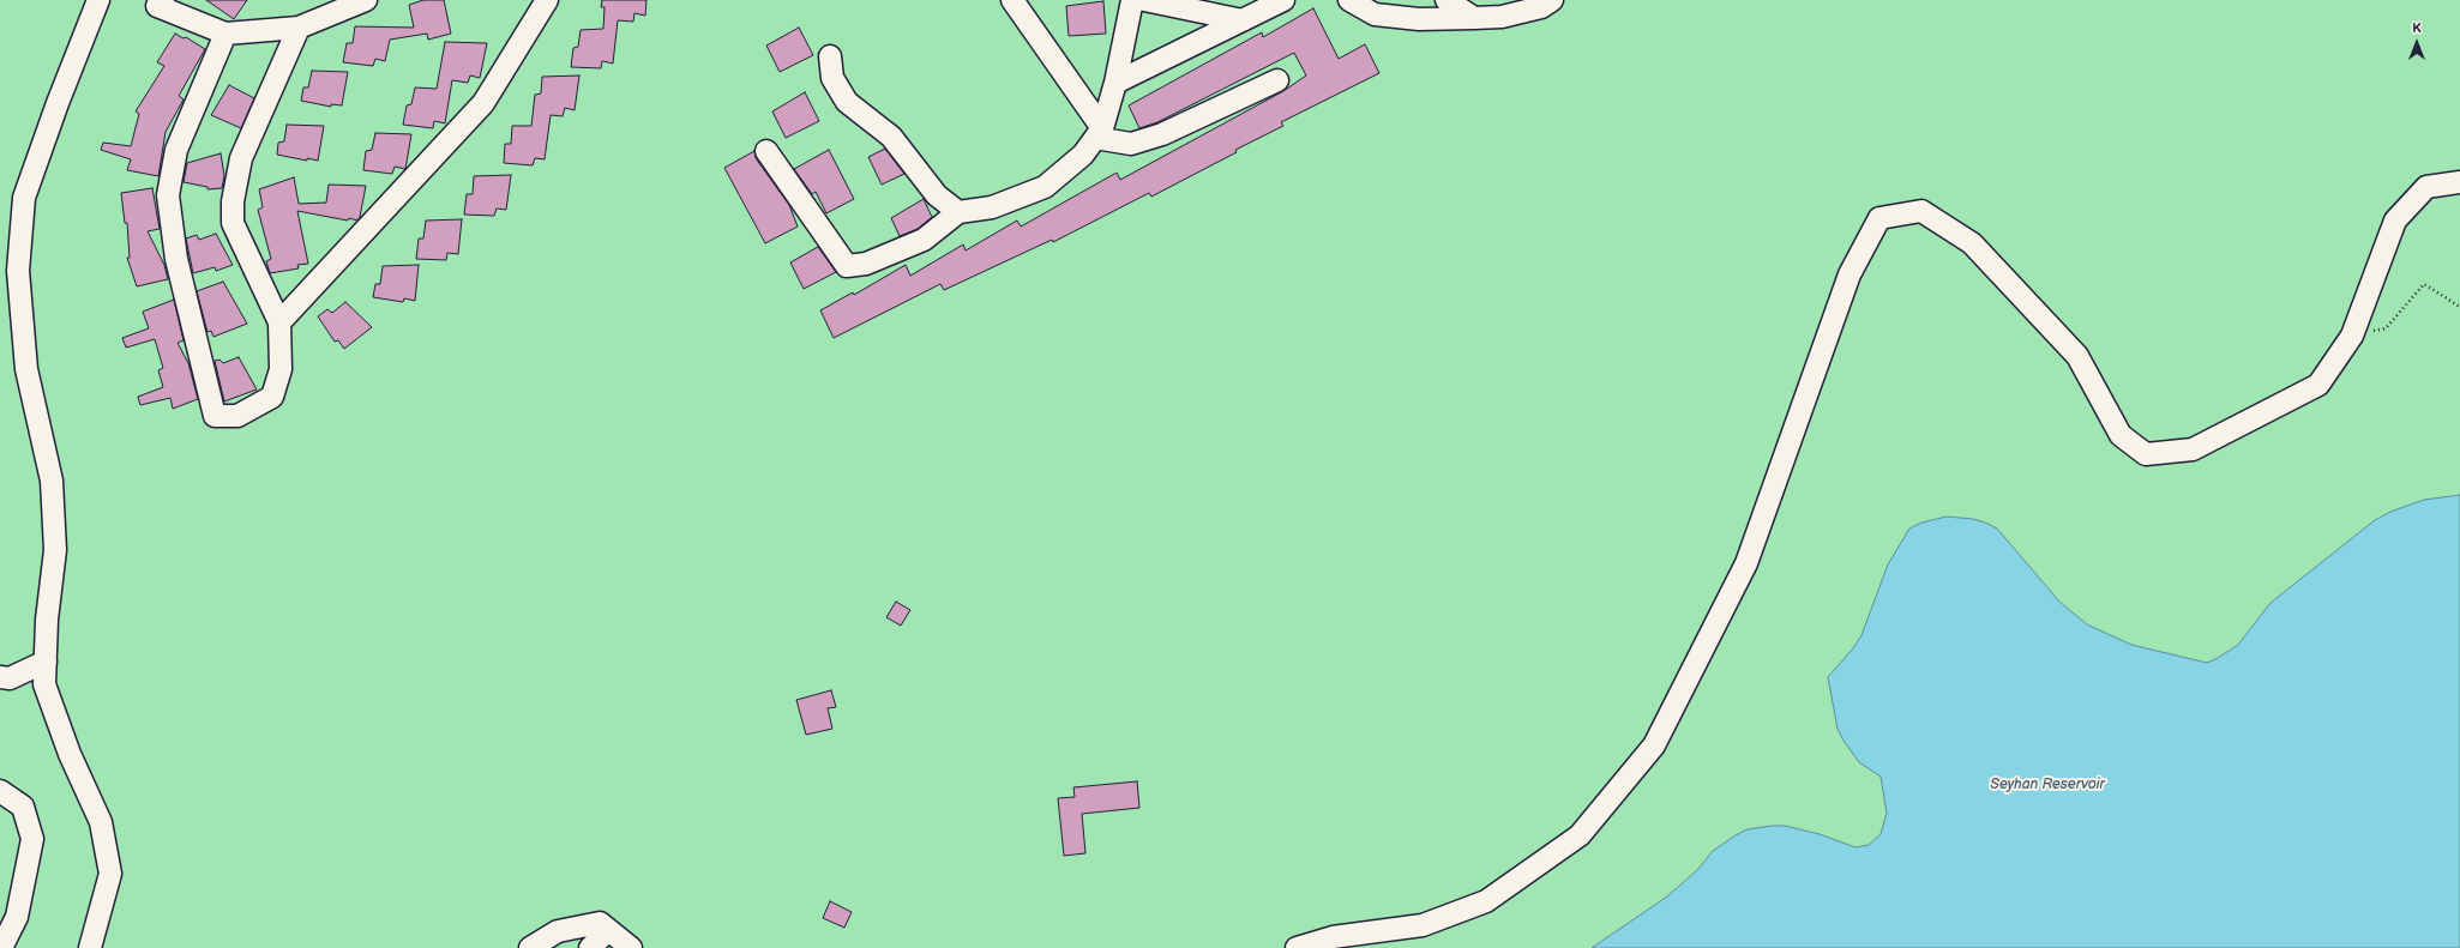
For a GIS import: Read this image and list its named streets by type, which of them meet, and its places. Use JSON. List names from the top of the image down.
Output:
{
  "water": ["Seyhan Reservoir"],
  "north": "top"
}
